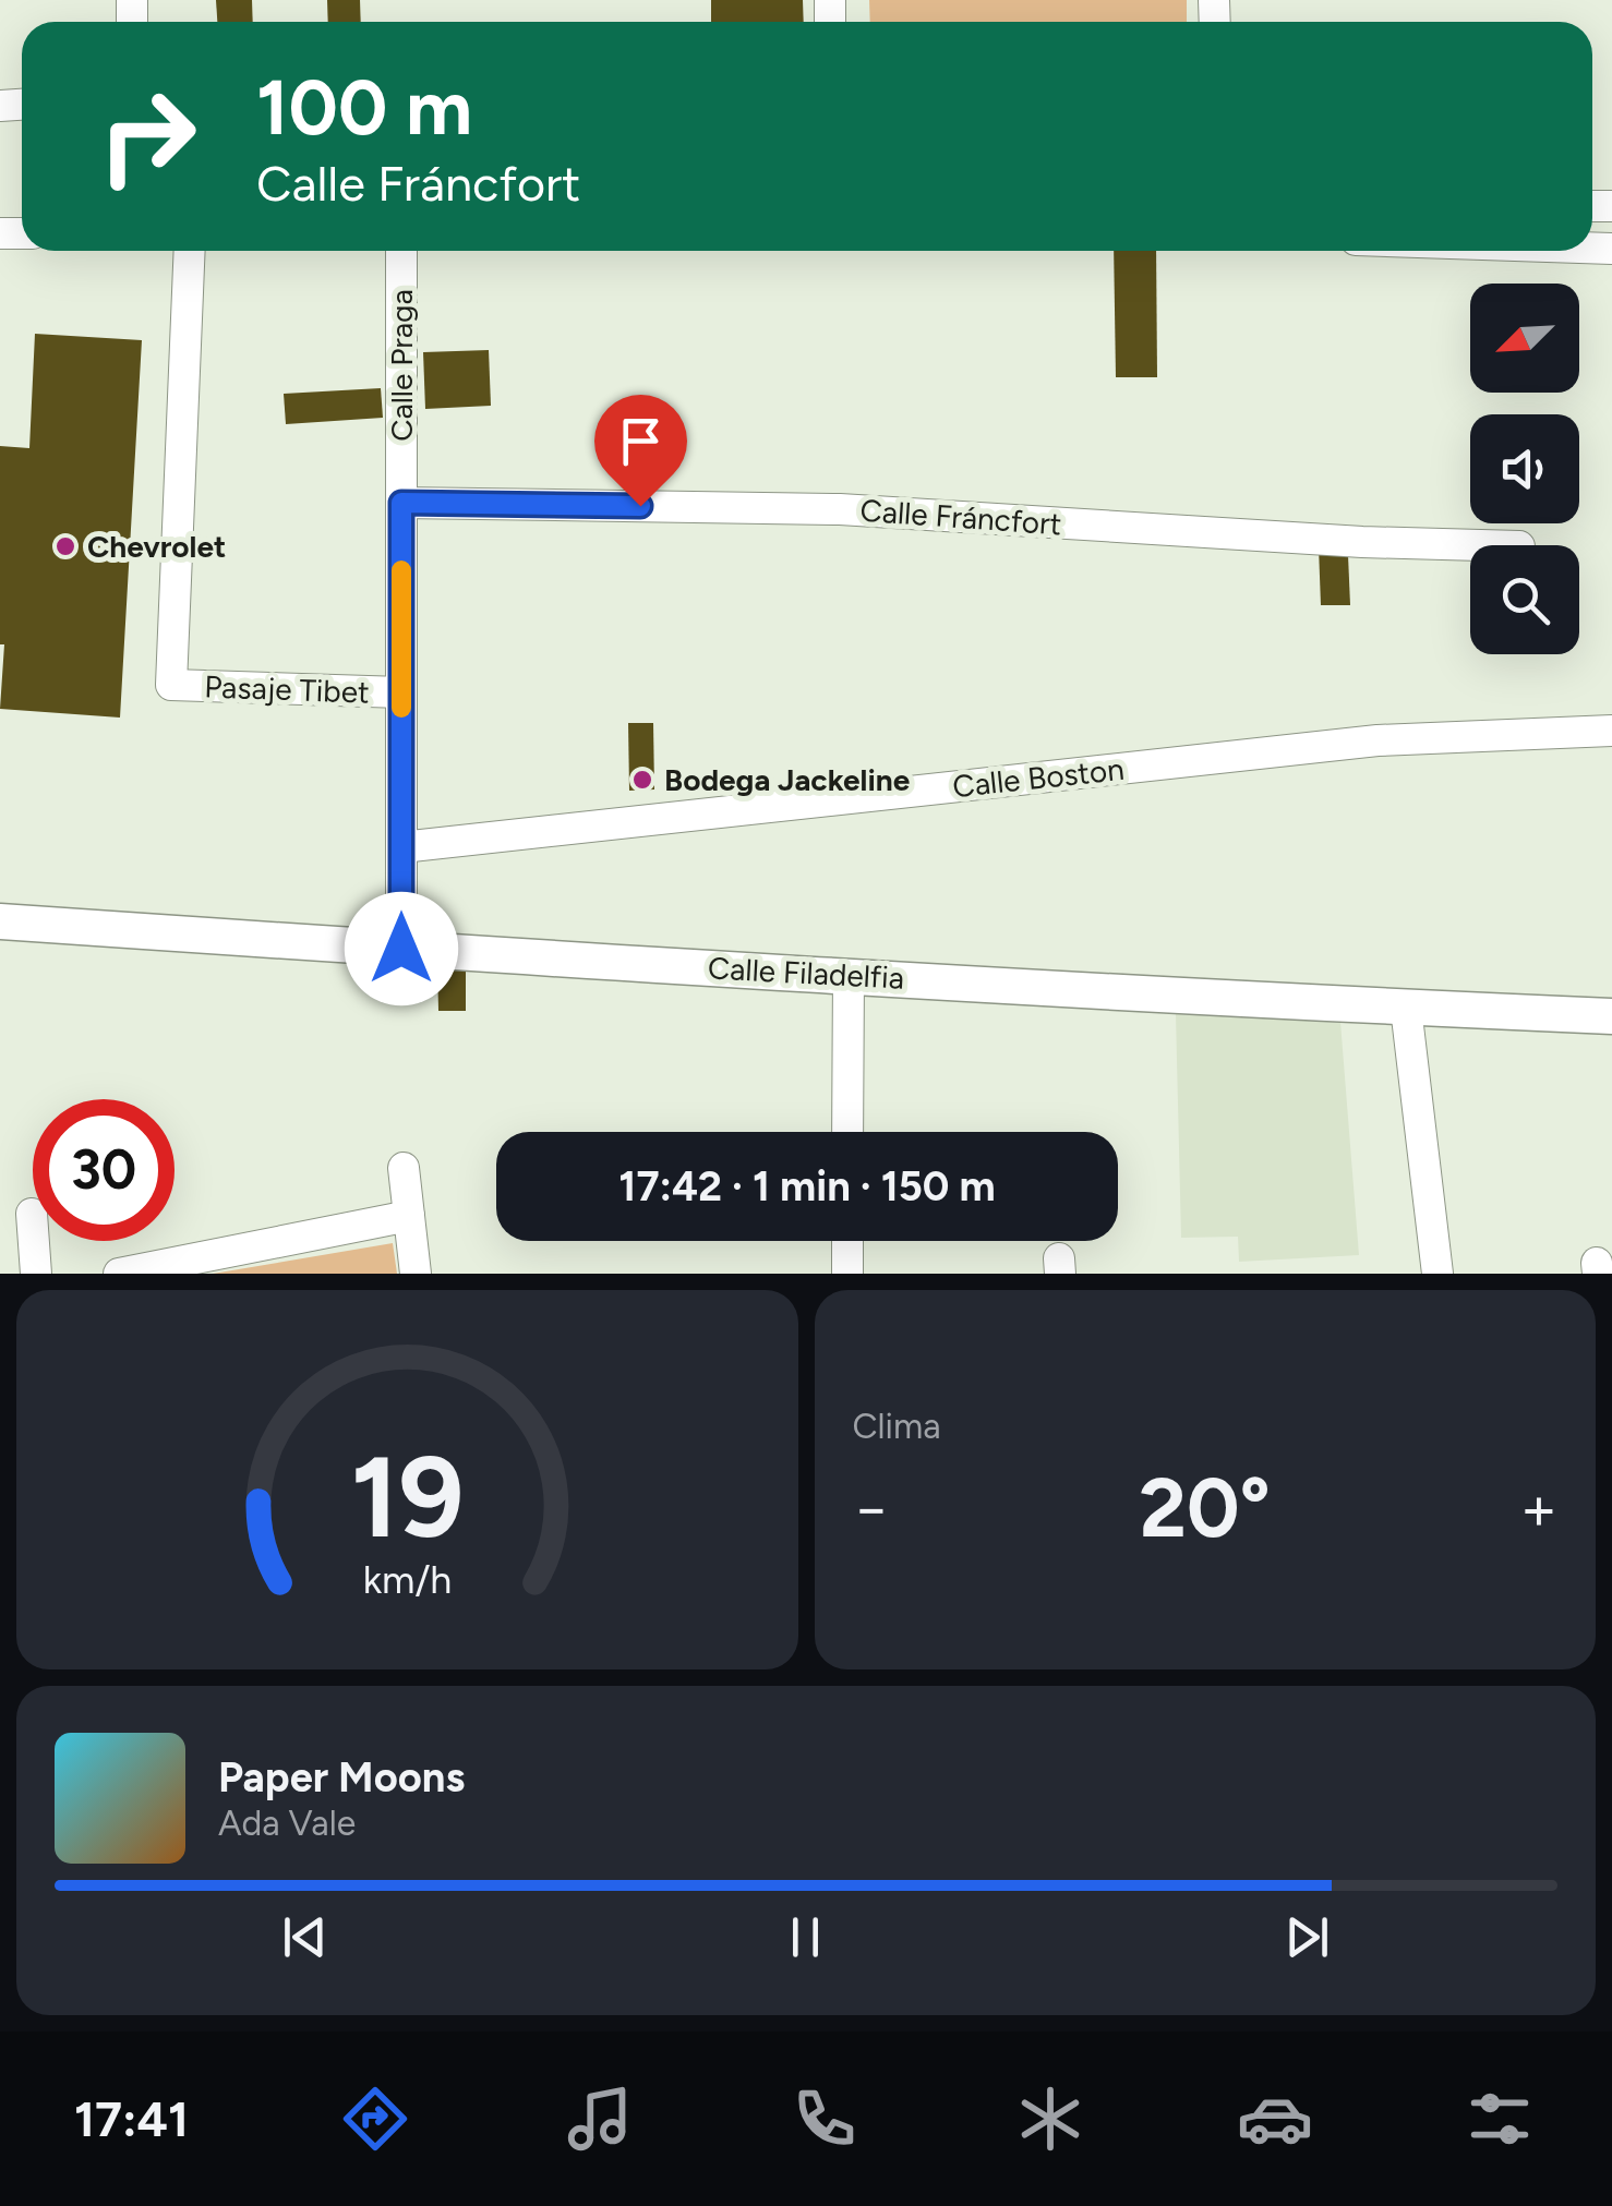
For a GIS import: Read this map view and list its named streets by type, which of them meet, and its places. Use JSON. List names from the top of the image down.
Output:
{
  "streets": {
    "street": [
      "Calle Praga",
      "Calle Fráncfort",
      "Pasaje Tibet",
      "Calle Boston",
      "Calle Filadelfia"
    ]
  },
  "crossings": [
    ["Calle Praga", "Calle Fráncfort"],
    ["Calle Praga", "Pasaje Tibet"],
    ["Calle Praga", "Calle Boston"],
    ["Calle Praga", "Calle Filadelfia"]
  ],
  "places": ["Chevrolet", "Bodega Jackeline"],
  "north": "bottom left",
  "page": {
    "turn": ["100 m", "Calle Fráncfort"],
    "limit": "30",
    "trip": "17:42 · 1 min · 150 m",
    "tile": "Clima",
    "heat": ["−", "20°", "+"],
    "song": ["Paper Moons", "Ada Vale"],
    "tabs": "17:41",
    "gauge": ["19", "km/h"]
  }
}
